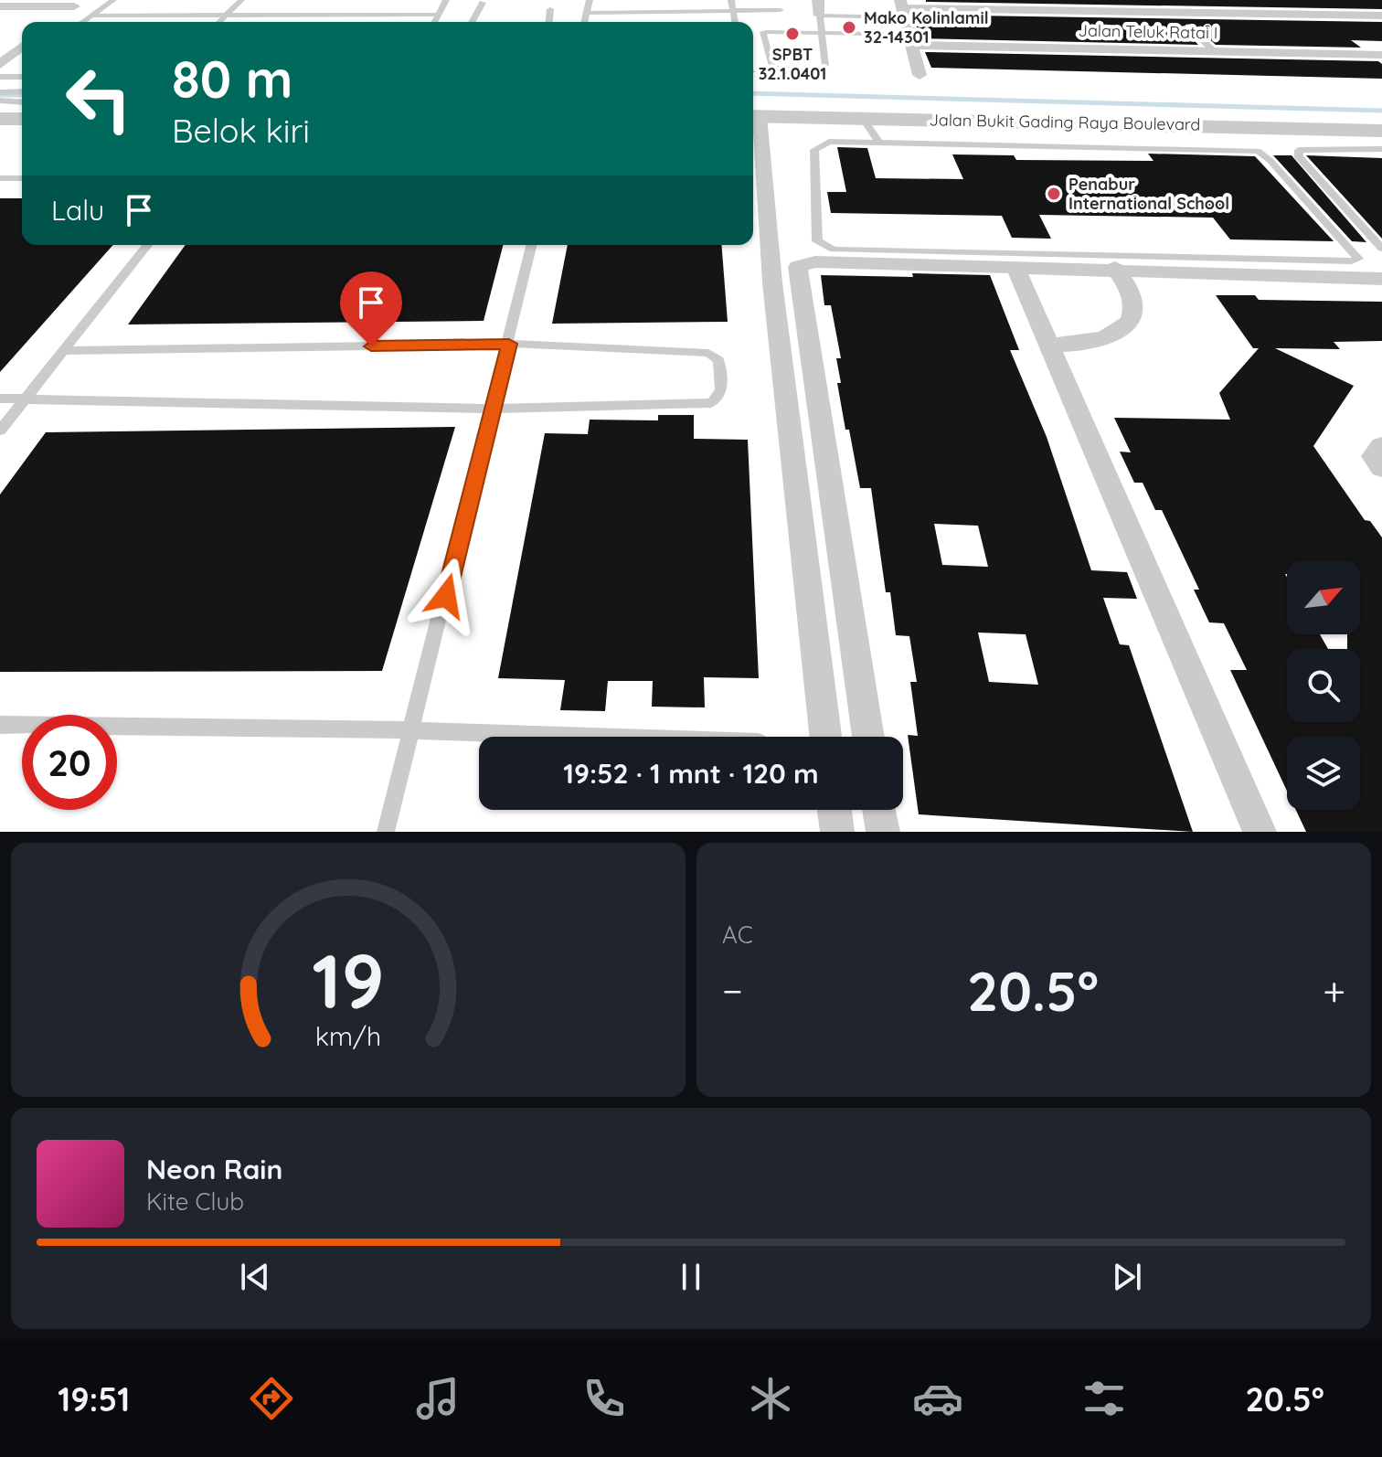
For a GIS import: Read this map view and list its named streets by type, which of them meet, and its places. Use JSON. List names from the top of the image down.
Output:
{
  "streets": {
    "street": ["Jalan Teluk Ratai I", "Jalan Bukit Gading Raya Boulevard"]
  },
  "places": ["Mako Kolinlamil 32-14301", "SPBT 32.1.0401", "Penabur International School"],
  "north": "top right",
  "page": {
    "turn": ["80 m", "Belok kiri"],
    "then": "Lalu",
    "limit": "20",
    "trip": "19:52 · 1 mnt · 120 m",
    "tile": "AC",
    "heat": ["−", "20.5°", "+"],
    "song": ["Neon Rain", "Kite Club"],
    "tabs": ["19:51", "20.5°"],
    "gauge": ["19", "km/h"]
  }
}
